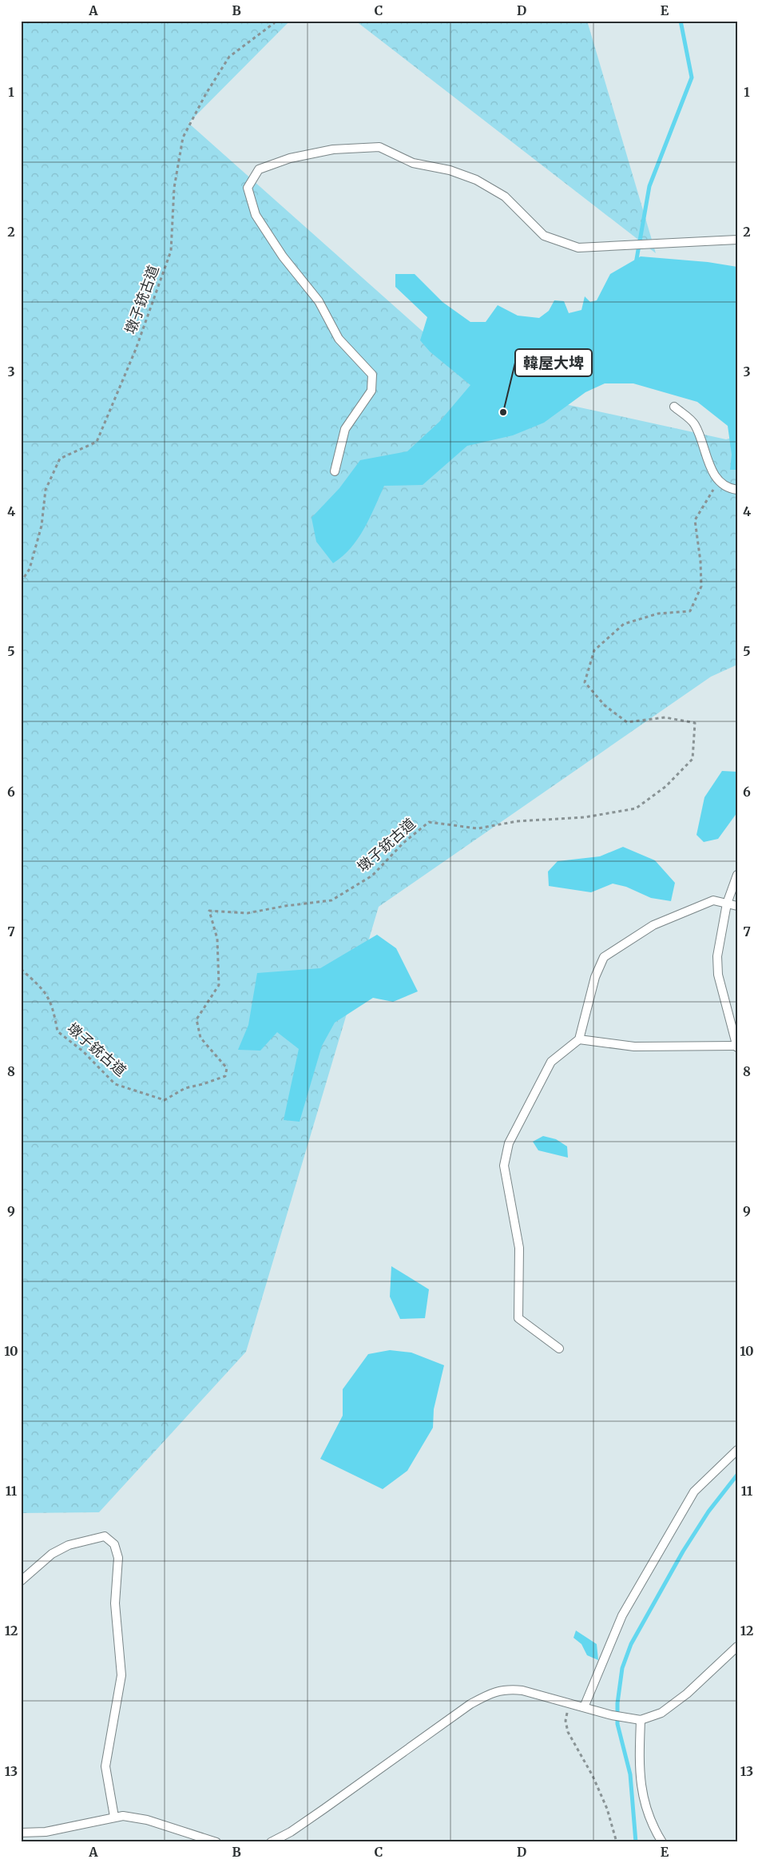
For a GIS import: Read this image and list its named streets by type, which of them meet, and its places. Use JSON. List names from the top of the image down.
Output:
{
  "streets": {
    "path": ["墩子銃古道"]
  },
  "places": ["韓屋大埤"],
  "grid": {
    "columns": [
      "A",
      "B",
      "C",
      "D",
      "E"
    ],
    "rows": [
      "1",
      "2",
      "3",
      "4",
      "5",
      "6",
      "7",
      "8",
      "9",
      "10",
      "11",
      "12",
      "13"
    ]
  }
}
